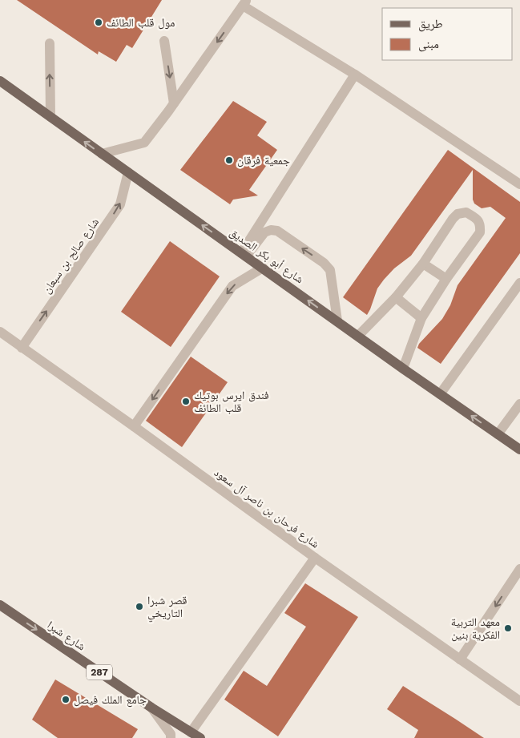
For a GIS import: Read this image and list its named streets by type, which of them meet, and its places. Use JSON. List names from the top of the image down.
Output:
{
  "streets": {
    "main road": ["شارع أبو بكر الصديق", "شارع شبرا", "287"],
    "street": ["شارع صالح بن سبعان", "شارع فرحان بن ناصر آل سعود"]
  },
  "crossings": [
    ["شارع صالح بن سبعان", "شارع أبو بكر الصديق"],
    ["شارع صالح بن سبعان", "شارع فرحان بن ناصر آل سعود"]
  ],
  "one_way": ["شارع صالح بن سبعان", "شارع أبو بكر الصديق", "شارع شبرا"],
  "places": [
    "مول قلب الطائف",
    "جمعية فرقان",
    "فندق ايرس بوتيك قلب الطائف",
    "قصر شبرا التاريخي",
    "معهد التربية الفكرية بنين",
    "جامع الملك فيصل"
  ],
  "legend": ["طريق", "مبنى"]
}
